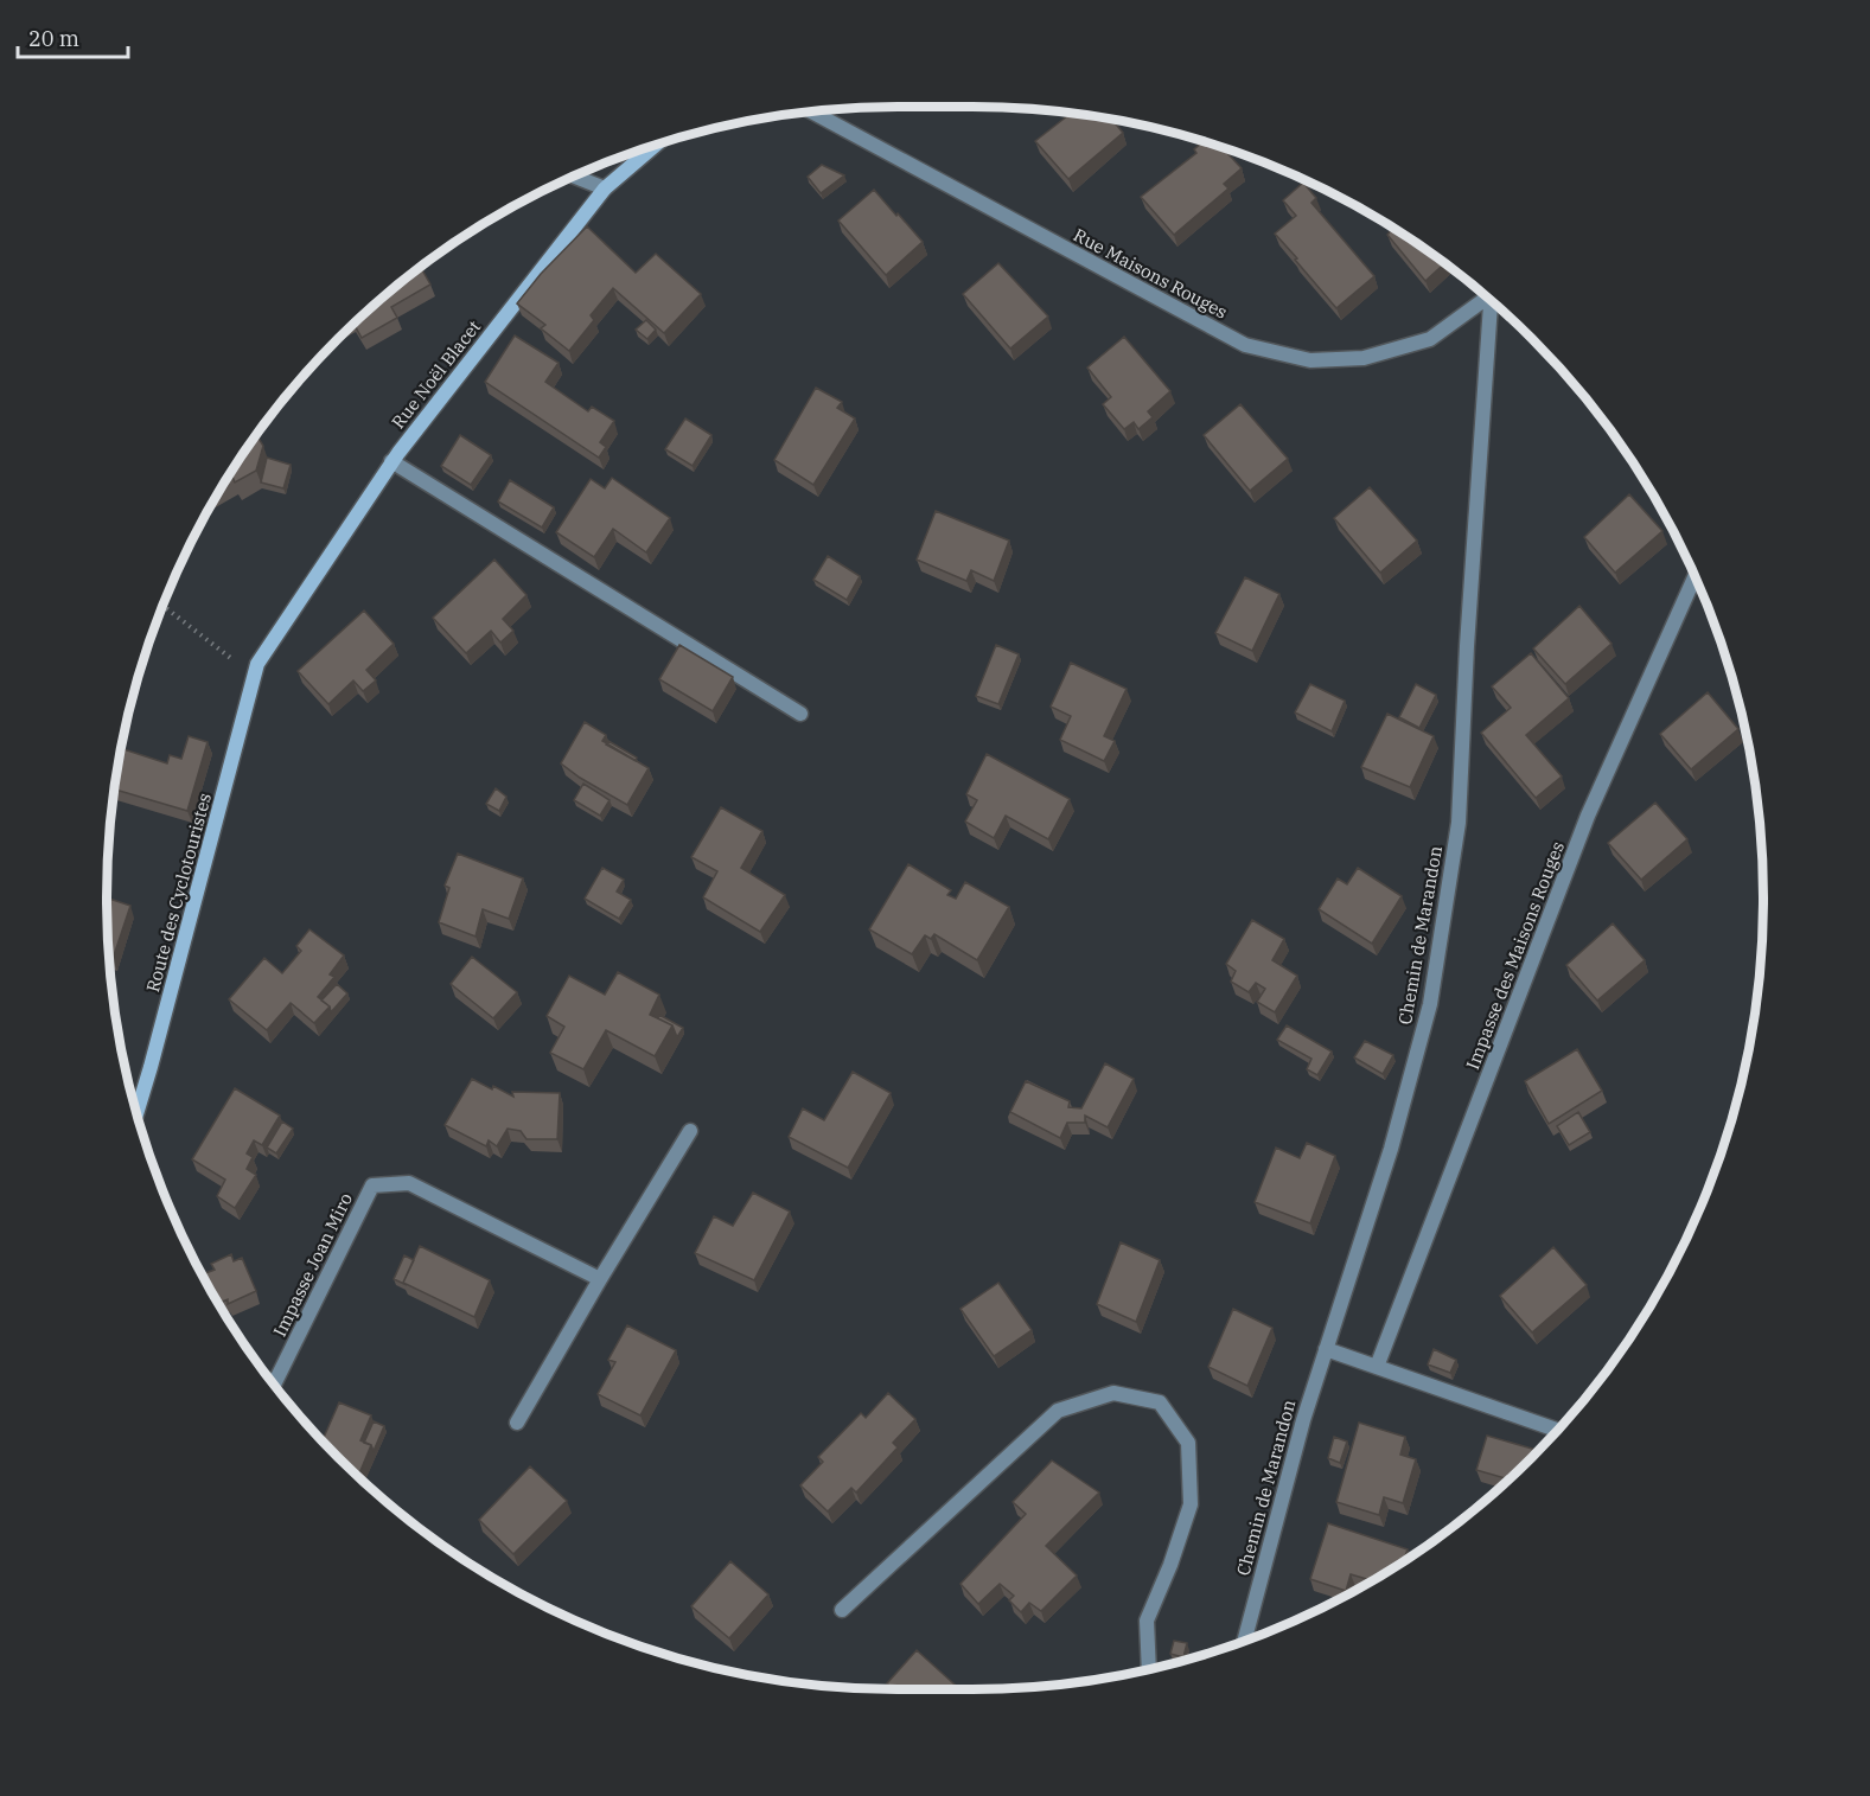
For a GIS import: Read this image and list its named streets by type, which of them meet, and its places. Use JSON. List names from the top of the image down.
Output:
{
  "streets": {
    "street": [
      "Rue Maisons Rouges",
      "Rue Noël Blacet",
      "Route des Cyclotouristes",
      "Chemin de Marandon",
      "Impasse des Maisons Rouges",
      "Impasse Joan Miro"
    ]
  },
  "crossings": [
    ["Rue Noël Blacet", "Route des Cyclotouristes"]
  ],
  "scale_bar": "20 m"
}
